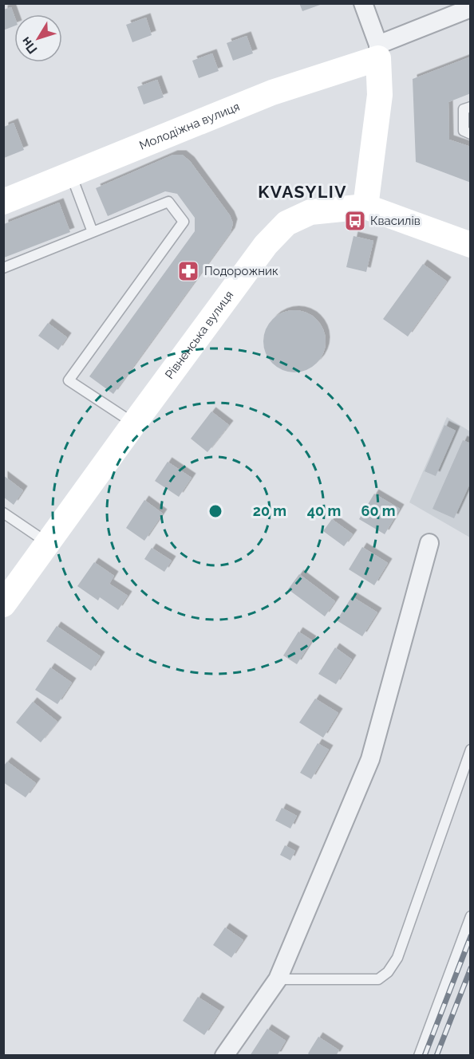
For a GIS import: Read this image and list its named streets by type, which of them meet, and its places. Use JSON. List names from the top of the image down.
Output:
{
  "streets": {
    "main road": ["Молодіжна вулиця", "Рівненська вулиця"]
  },
  "districts": ["KVASYLIV"],
  "places": {
    "bus stop": ["Квасилів"],
    "pharmacy": ["Подорожник"]
  },
  "north": "bottom left",
  "rings": ["20 m", "40 m", "60 m"]
}
